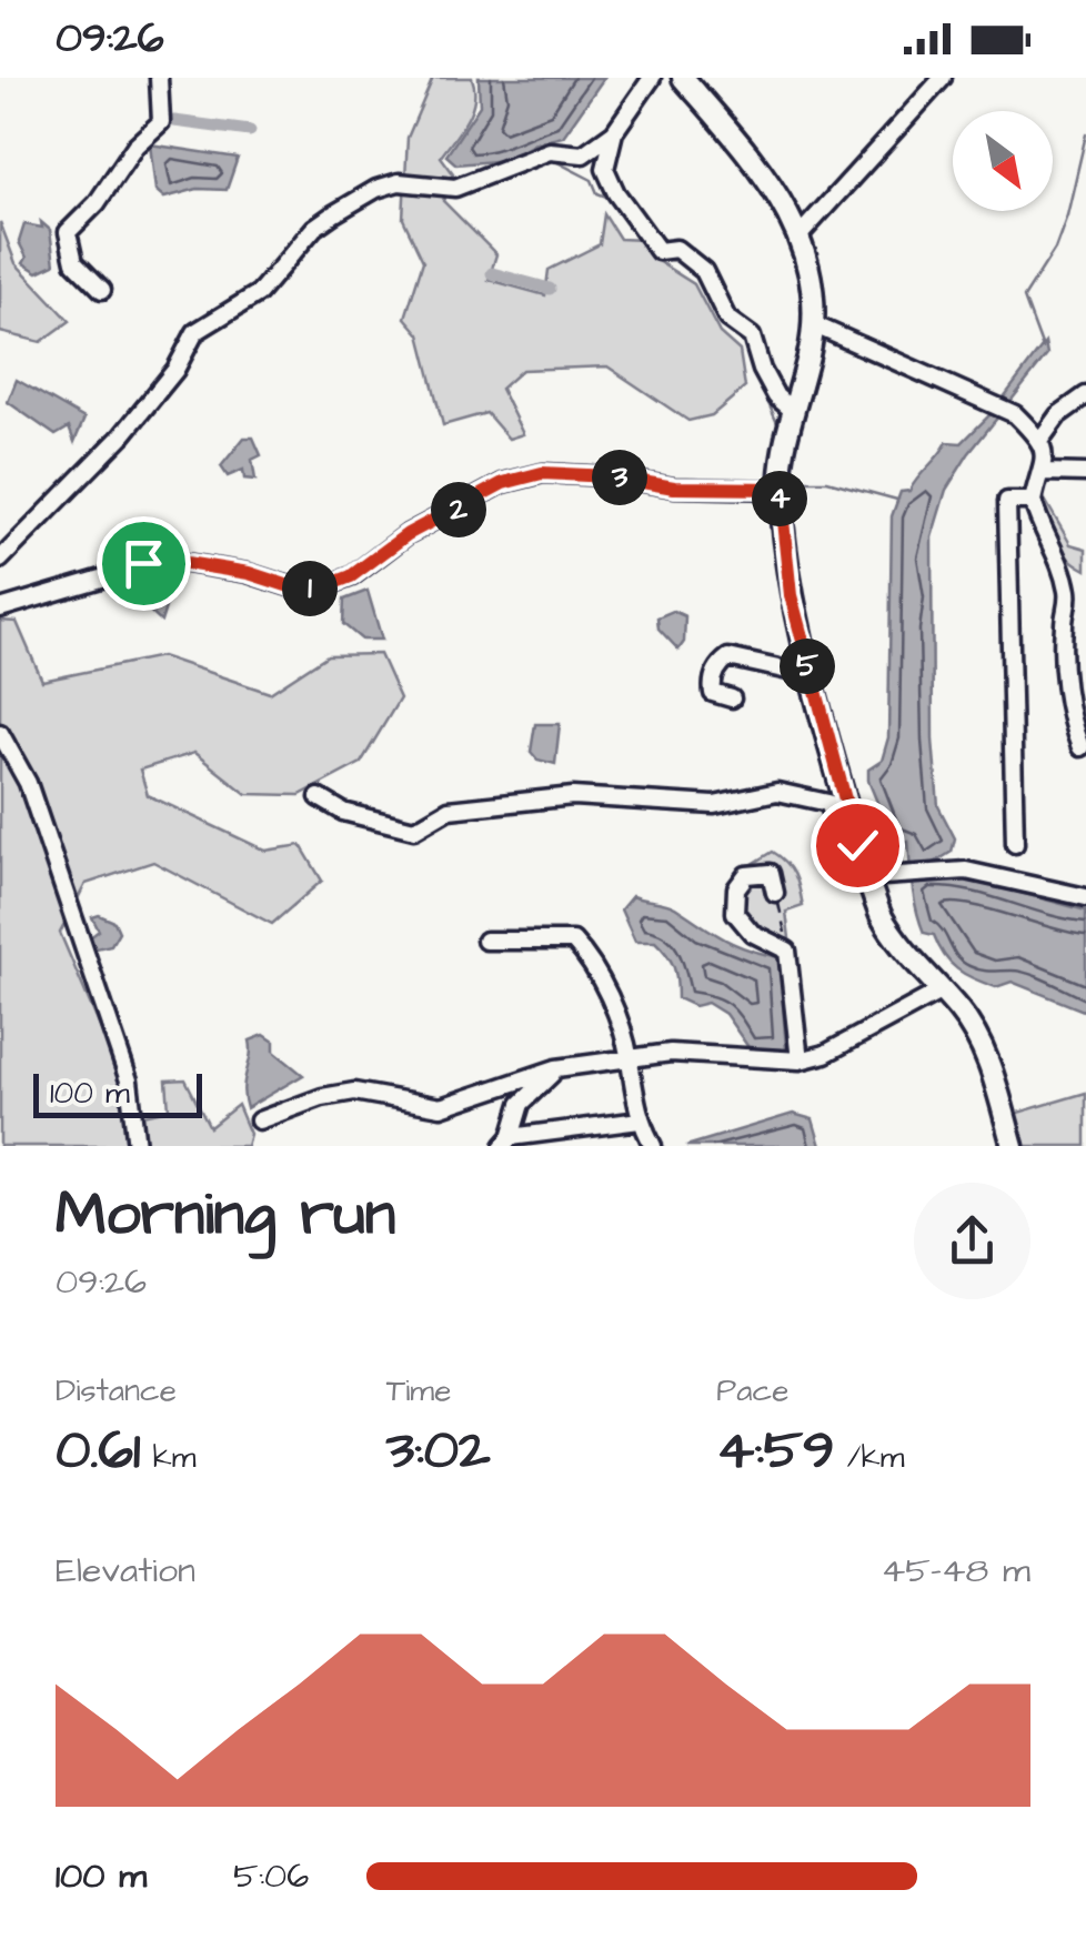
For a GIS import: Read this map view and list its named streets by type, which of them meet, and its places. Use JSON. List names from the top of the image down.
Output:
{
  "scale_bar": "100 m",
  "north": "bottom right",
  "page": {
    "status": "09:26",
    "pins": [
      "3",
      "4",
      "2",
      "1",
      "5"
    ],
    "scale": "100 m",
    "heading": ["Morning run", "09:26"],
    "stats": [
      ["Distance", "0.61 km"],
      ["Time", "3:02"],
      ["Pace", "4:59 /km"]
    ],
    "chart": ["Elevation", "45–48 m"],
    "list": [
      {
        "name": "100 m",
        "note": "5:06"
      }
    ]
  }
}
